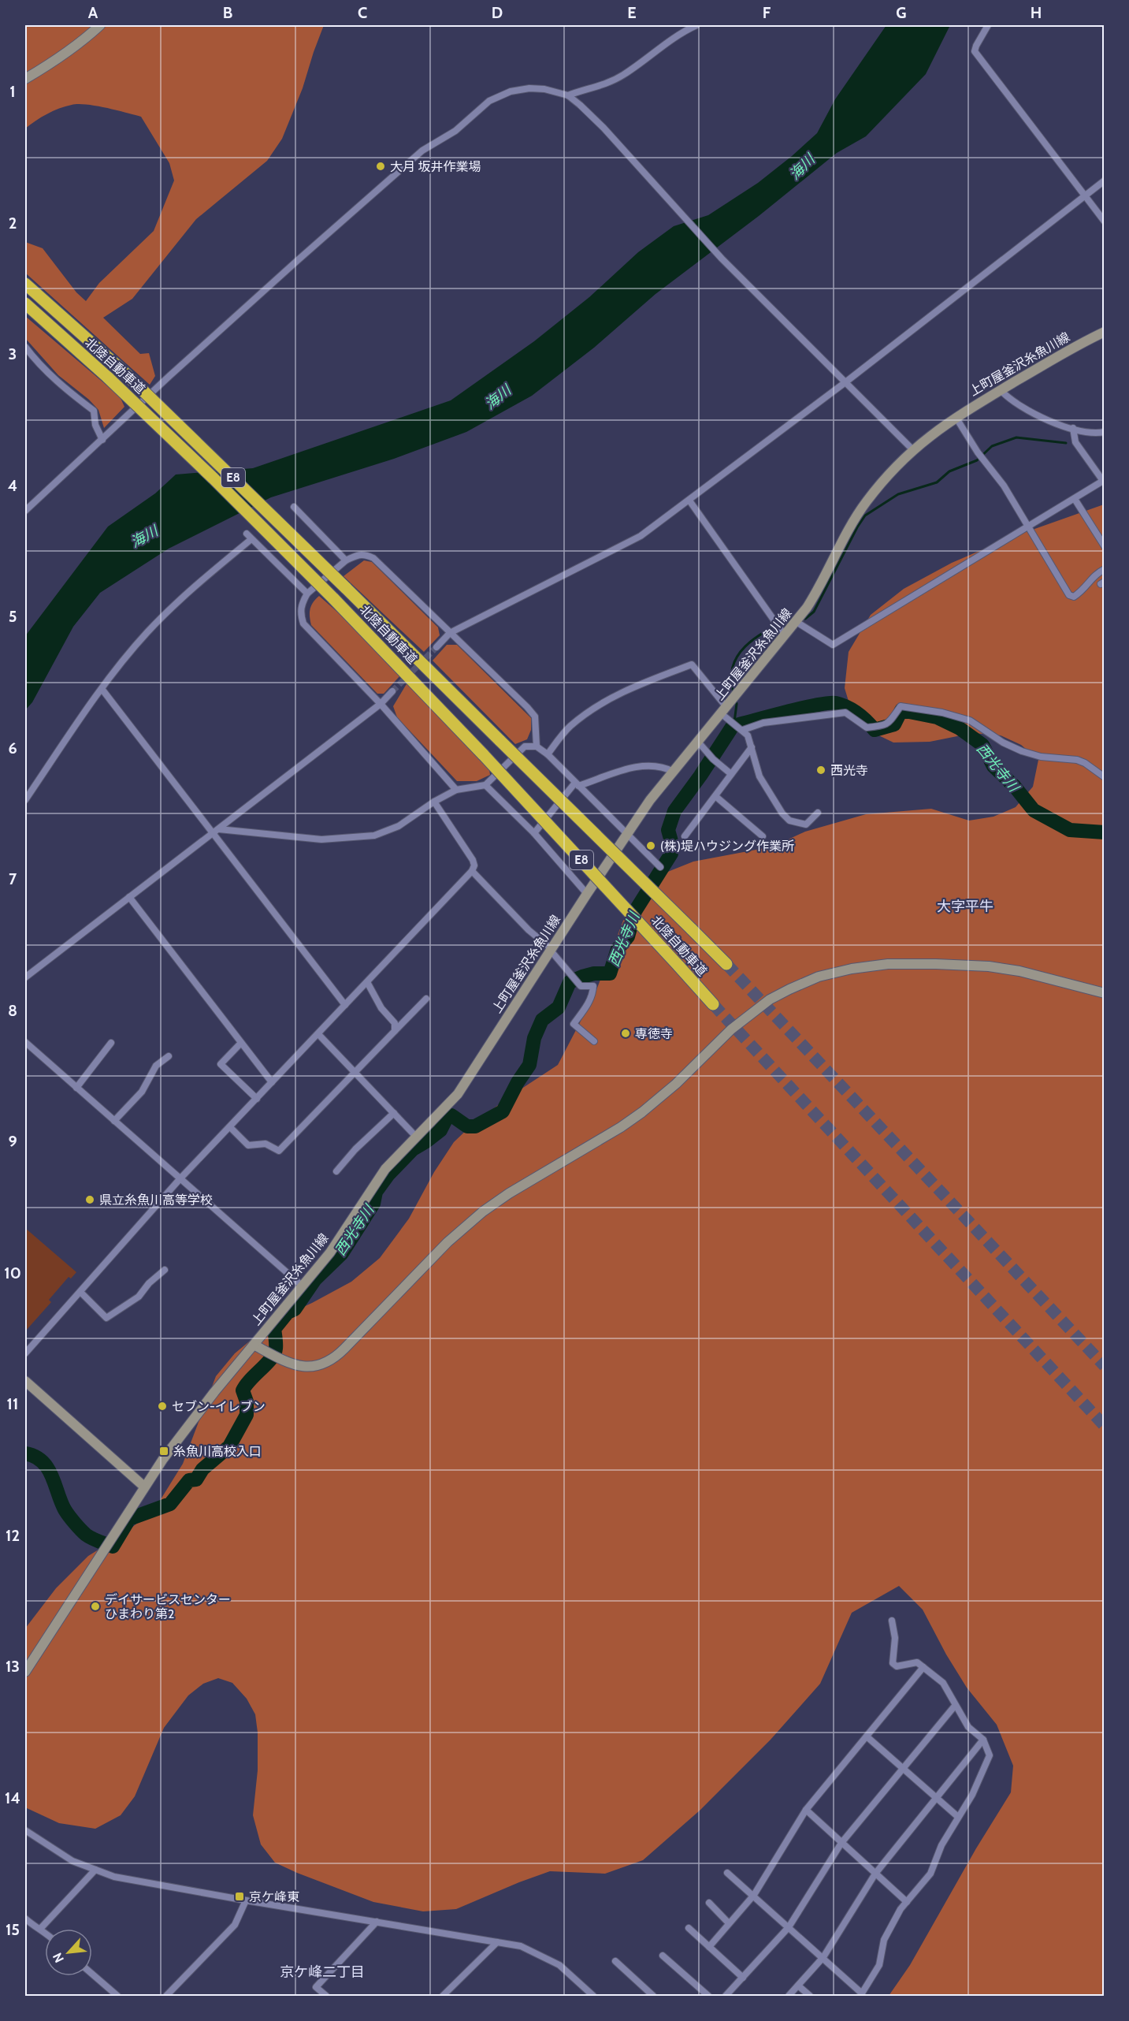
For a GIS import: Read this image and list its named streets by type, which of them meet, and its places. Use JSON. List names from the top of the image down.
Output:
{
  "streets": {
    "highway": ["北陸自動車道", "E8"],
    "main road": ["上町屋釜沢糸魚川線"]
  },
  "districts": ["大字平牛", "京ケ峰二丁目"],
  "water": ["海川", "西光寺川"],
  "places": {
    "other": [
      "大月 坂井作業場",
      "西光寺",
      "(株)堤ハウジング作業所",
      "専徳寺",
      "県立糸魚川高等学校",
      "セブン-イレブン",
      "デイサービスセンター ひまわり第2"
    ],
    "transit": ["糸魚川高校入口", "京ケ峰東"]
  },
  "north": "bottom left",
  "grid": {
    "columns": [
      "A",
      "B",
      "C",
      "D",
      "E",
      "F",
      "G",
      "H"
    ],
    "rows": [
      "1",
      "2",
      "3",
      "4",
      "5",
      "6",
      "7",
      "8",
      "9",
      "10",
      "11",
      "12",
      "13",
      "14",
      "15"
    ]
  }
}
